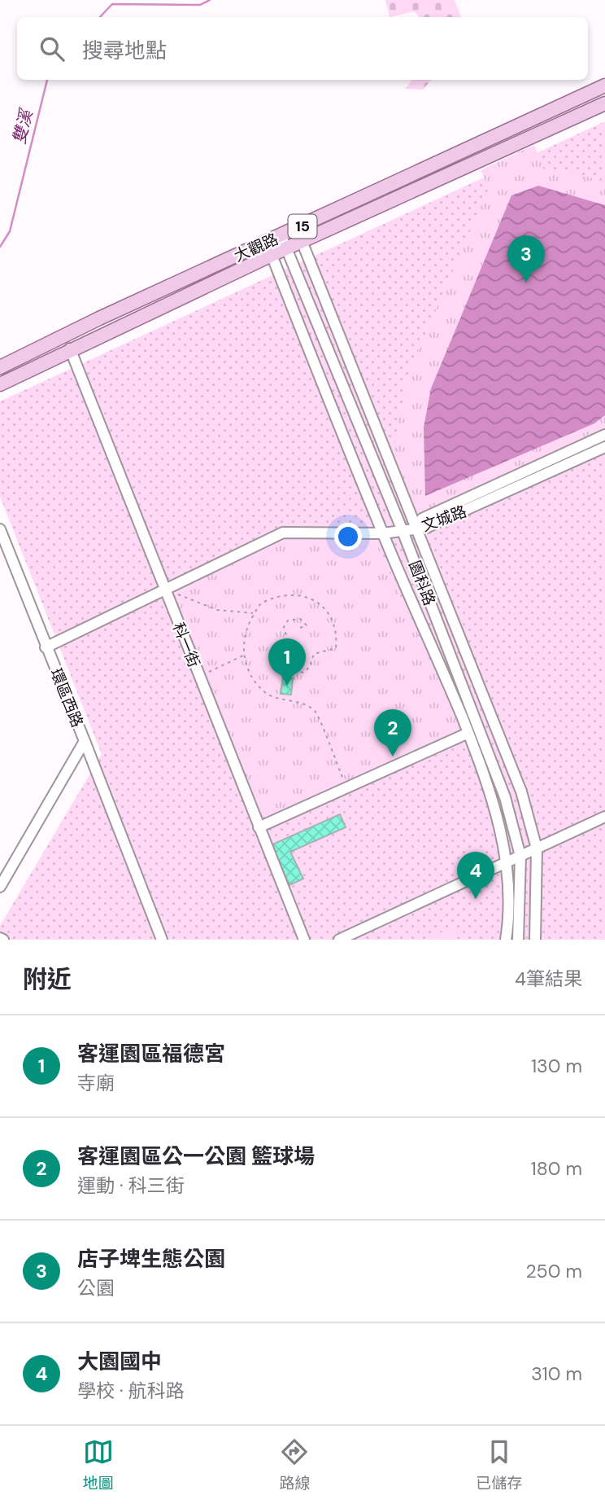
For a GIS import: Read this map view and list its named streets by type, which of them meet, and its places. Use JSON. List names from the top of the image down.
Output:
{
  "streets": {
    "main road": ["15", "大觀路"],
    "street": [
      "文城路",
      "園科路",
      "科一街",
      "環區西路"
    ]
  },
  "crossings": [
    ["大觀路", "園科路"],
    ["大觀路", "科一街"]
  ],
  "water": ["雙溪"],
  "page": {
    "search": "搜尋地點",
    "pins": [
      "3",
      "1",
      "2",
      "4"
    ],
    "heading": ["附近", "4筆結果"],
    "list": [
      {
        "mark": "1",
        "name": "客運園區福德宮",
        "note": "寺廟",
        "value": "130 m"
      },
      {
        "mark": "2",
        "name": "客運園區公一公園 籃球場",
        "note": "運動 · 科三街",
        "value": "180 m"
      },
      {
        "mark": "3",
        "name": "店子埤生態公園",
        "note": "公園",
        "value": "250 m"
      },
      {
        "mark": "4",
        "name": "大園國中",
        "note": "學校 · 航科路",
        "value": "310 m"
      }
    ],
    "nav": ["地圖", "路線", "已儲存"]
  }
}
